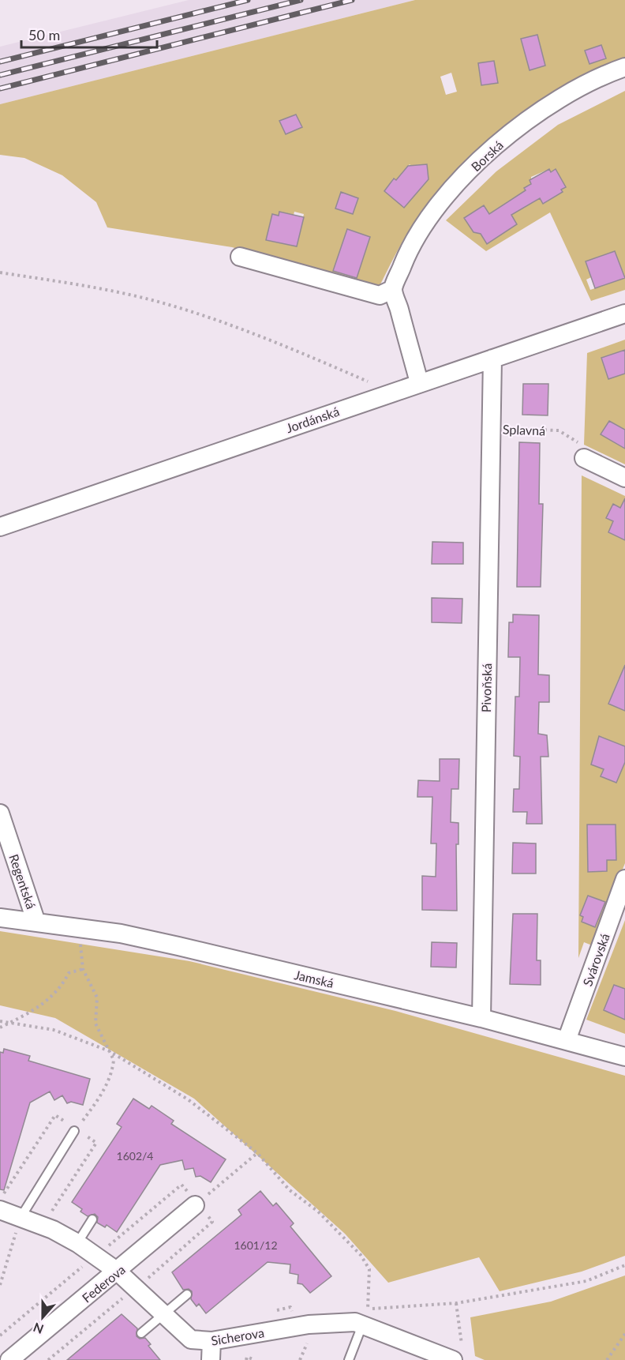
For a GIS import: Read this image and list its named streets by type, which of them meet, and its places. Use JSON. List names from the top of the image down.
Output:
{
  "streets": {
    "street": [
      "Borská",
      "Jordánská",
      "Pivoňská",
      "Regentská",
      "Svárovská",
      "Jamská",
      "Federova",
      "Sicherova"
    ],
    "path": ["Splavná"]
  },
  "crossings": [
    ["Jordánská", "Pivoňská"],
    ["Splavná", "Pivoňská"],
    ["Pivoňská", "Jamská"],
    ["Regentská", "Jamská"],
    ["Svárovská", "Jamská"],
    ["Federova", "Sicherova"]
  ],
  "house_numbers": ["1602/4", "1601/12"],
  "scale_bar": "50 m",
  "north": "bottom"
}
